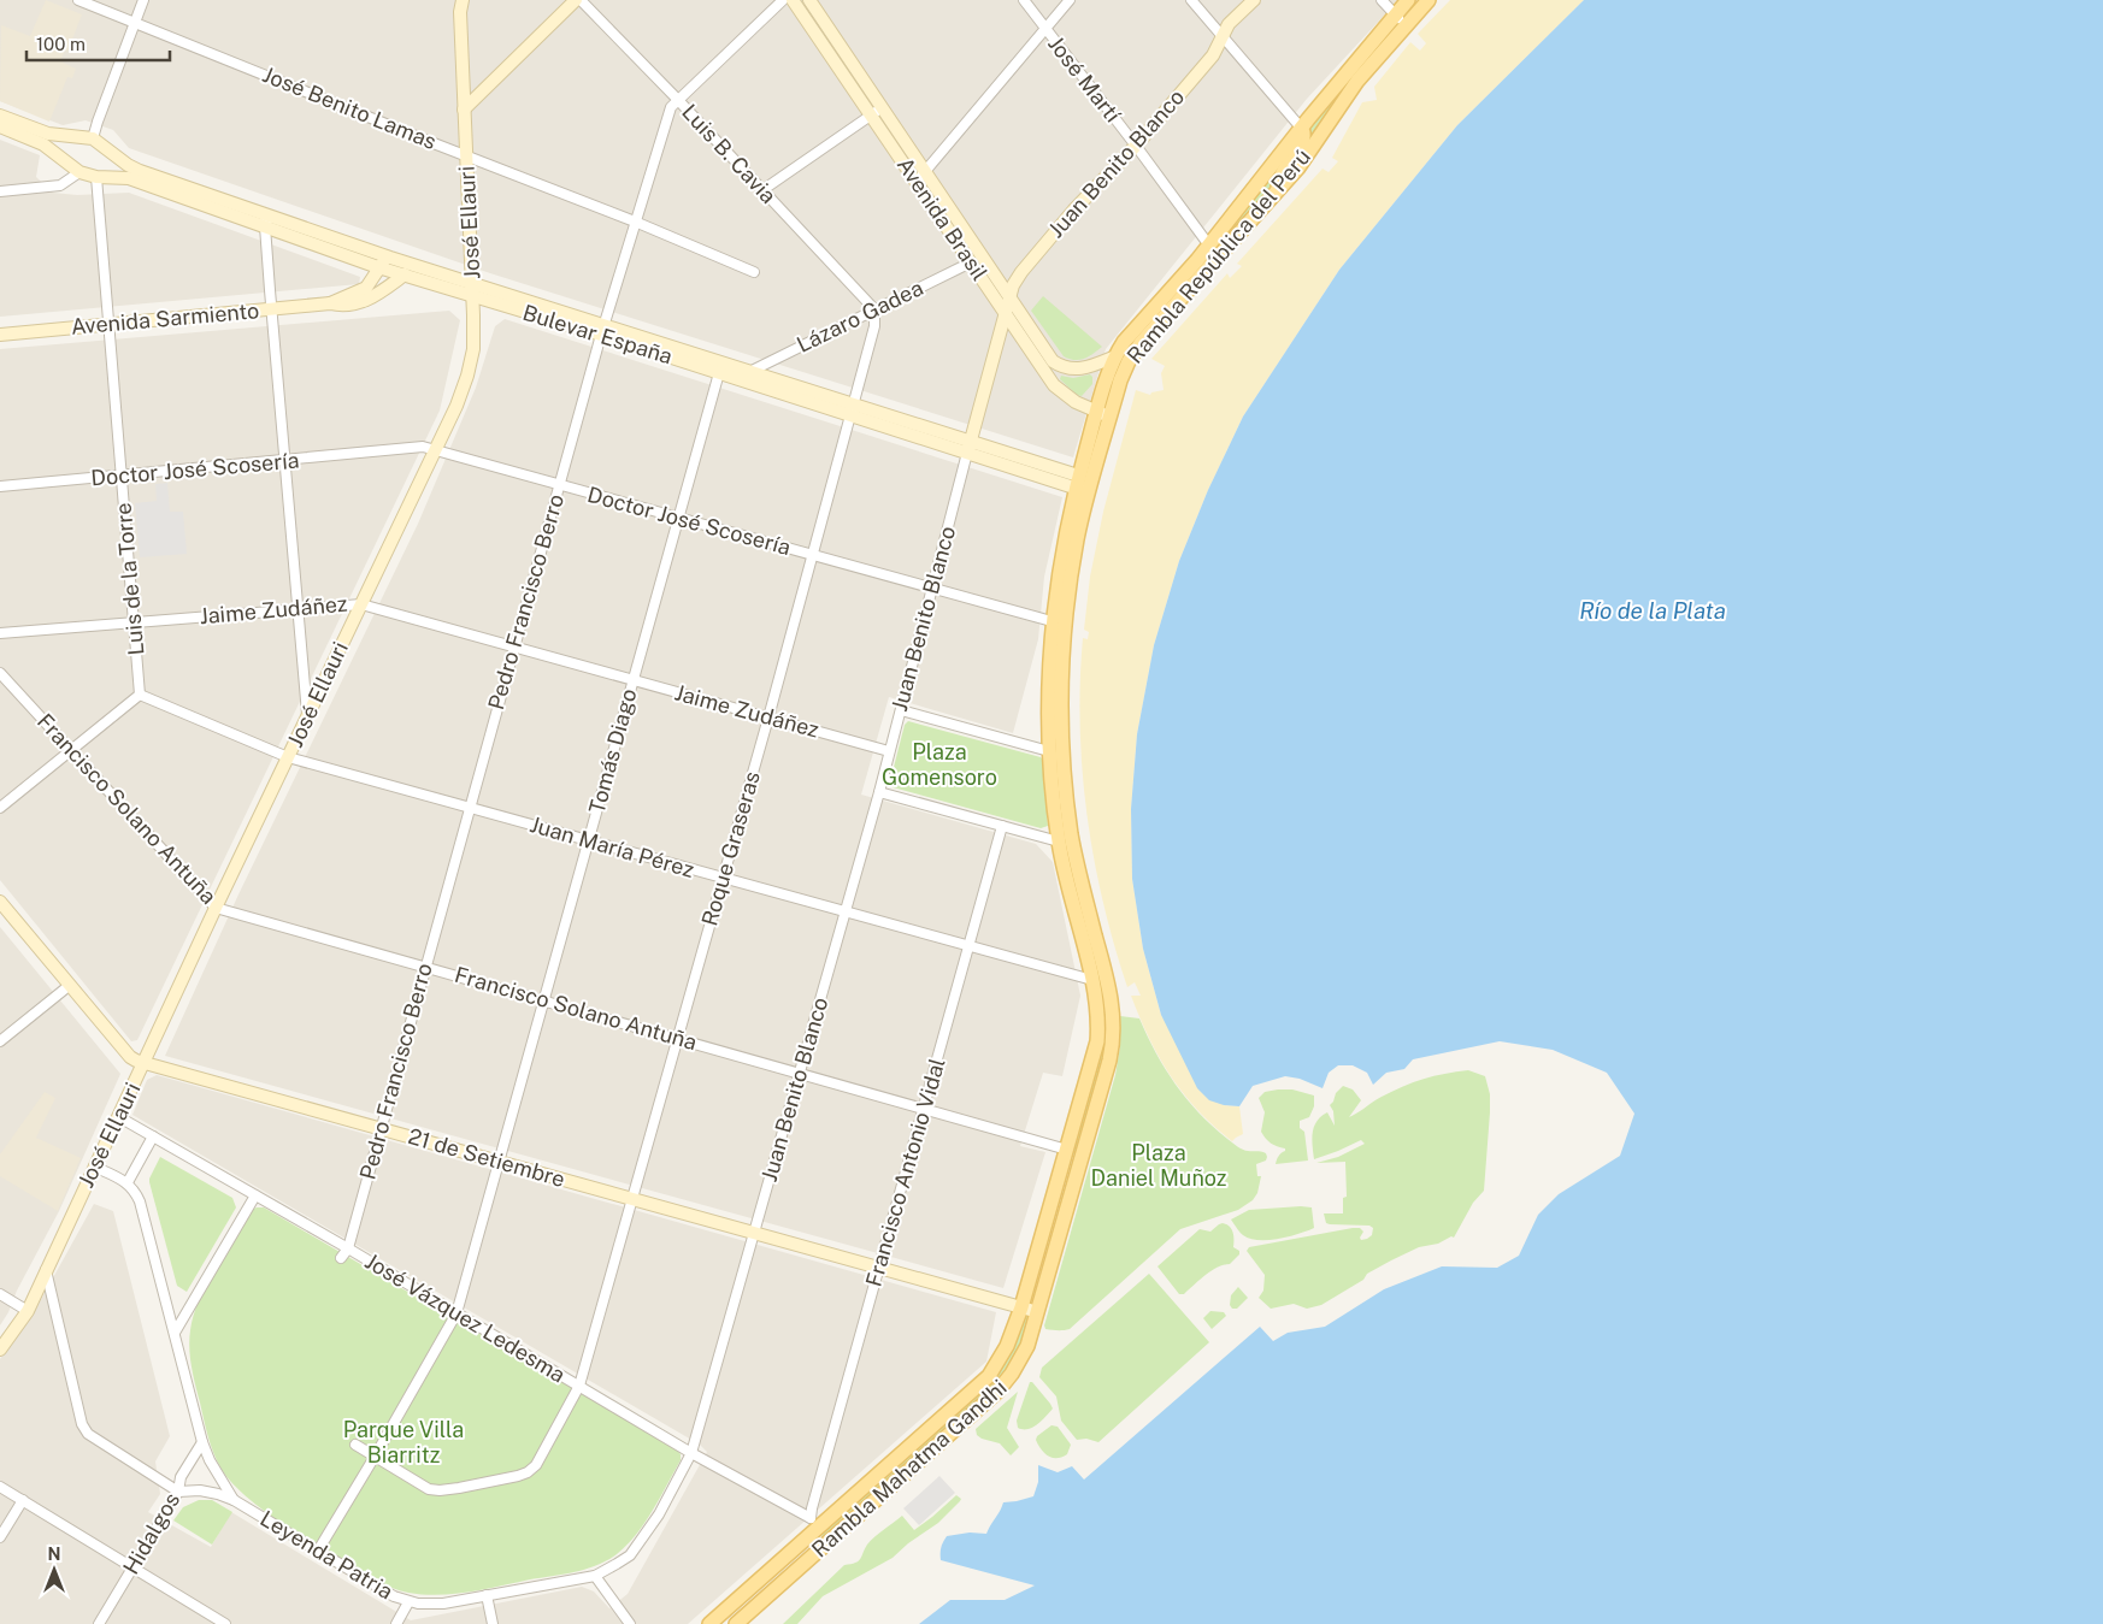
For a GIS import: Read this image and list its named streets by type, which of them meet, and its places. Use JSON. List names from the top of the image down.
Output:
{
  "streets": {
    "main road": ["Rambla República del Perú", "Rambla Mahatma Gandhi"],
    "street": [
      "José Martí",
      "José Benito Lamas",
      "Luis B. Cavia",
      "Juan Benito Blanco",
      "Avenida Brasil",
      "José Ellauri",
      "Lázaro Gadea",
      "Avenida Sarmiento",
      "Bulevar España",
      "Doctor José Scosería",
      "Luis de la Torre",
      "Pedro Francisco Berro",
      "Jaime Zudáñez",
      "Tomás Diago",
      "Francisco Solano Antuña",
      "Juan María Pérez",
      "Roque Graseras",
      "21 de Setiembre",
      "Francisco Antonio Vidal",
      "José Vázquez Ledesma",
      "Hidalgos",
      "Leyenda Patria"
    ]
  },
  "crossings": [
    ["José Martí", "Juan Benito Blanco"],
    ["José Martí", "Rambla República del Perú"],
    ["José Benito Lamas", "José Ellauri"],
    ["José Benito Lamas", "Pedro Francisco Berro"],
    ["Luis B. Cavia", "Lázaro Gadea"],
    ["Luis B. Cavia", "Pedro Francisco Berro"],
    ["Luis B. Cavia", "Roque Graseras"],
    ["Juan Benito Blanco", "Avenida Brasil"],
    ["Juan Benito Blanco", "Bulevar España"],
    ["Juan Benito Blanco", "Doctor José Scosería"],
    ["Juan Benito Blanco", "Jaime Zudáñez"],
    ["Juan Benito Blanco", "Francisco Solano Antuña"],
    ["Juan Benito Blanco", "Juan María Pérez"],
    ["Juan Benito Blanco", "21 de Setiembre"],
    ["Juan Benito Blanco", "José Vázquez Ledesma"],
    ["Juan Benito Blanco", "Leyenda Patria"],
    ["Avenida Brasil", "Rambla República del Perú"],
    ["Avenida Brasil", "Lázaro Gadea"],
    ["José Ellauri", "Bulevar España"],
    ["José Ellauri", "Doctor José Scosería"],
    ["José Ellauri", "Jaime Zudáñez"],
    ["José Ellauri", "Francisco Solano Antuña"],
    ["José Ellauri", "Juan María Pérez"],
    ["José Ellauri", "21 de Setiembre"],
    ["José Ellauri", "José Vázquez Ledesma"],
    ["Rambla República del Perú", "Bulevar España"],
    ["Rambla República del Perú", "Doctor José Scosería"],
    ["Rambla República del Perú", "Francisco Solano Antuña"],
    ["Rambla República del Perú", "Juan María Pérez"],
    ["Rambla República del Perú", "Rambla Mahatma Gandhi"],
    ["Lázaro Gadea", "Bulevar España"],
    ["Lázaro Gadea", "Roque Graseras"],
    ["Avenida Sarmiento", "Bulevar España"],
    ["Avenida Sarmiento", "Luis de la Torre"],
    ["Bulevar España", "Luis de la Torre"],
    ["Bulevar España", "Pedro Francisco Berro"],
    ["Bulevar España", "Tomás Diago"],
    ["Bulevar España", "Roque Graseras"],
    ["Doctor José Scosería", "Luis de la Torre"],
    ["Doctor José Scosería", "Pedro Francisco Berro"],
    ["Doctor José Scosería", "Tomás Diago"],
    ["Doctor José Scosería", "Roque Graseras"],
    ["Luis de la Torre", "Jaime Zudáñez"],
    ["Luis de la Torre", "Juan María Pérez"],
    ["Pedro Francisco Berro", "Jaime Zudáñez"],
    ["Pedro Francisco Berro", "Francisco Solano Antuña"],
    ["Pedro Francisco Berro", "Juan María Pérez"],
    ["Pedro Francisco Berro", "21 de Setiembre"],
    ["Pedro Francisco Berro", "José Vázquez Ledesma"],
    ["Jaime Zudáñez", "Tomás Diago"],
    ["Jaime Zudáñez", "Roque Graseras"],
    ["Tomás Diago", "Francisco Solano Antuña"],
    ["Tomás Diago", "Juan María Pérez"],
    ["Tomás Diago", "Roque Graseras"],
    ["Tomás Diago", "21 de Setiembre"],
    ["Tomás Diago", "José Vázquez Ledesma"],
    ["Tomás Diago", "Leyenda Patria"],
    ["Francisco Solano Antuña", "Roque Graseras"],
    ["Francisco Solano Antuña", "Francisco Antonio Vidal"],
    ["Francisco Solano Antuña", "Rambla Mahatma Gandhi"],
    ["Juan María Pérez", "Roque Graseras"],
    ["Juan María Pérez", "Francisco Antonio Vidal"],
    ["Roque Graseras", "21 de Setiembre"],
    ["Roque Graseras", "José Vázquez Ledesma"],
    ["21 de Setiembre", "Francisco Antonio Vidal"],
    ["21 de Setiembre", "Rambla Mahatma Gandhi"],
    ["Francisco Antonio Vidal", "José Vázquez Ledesma"],
    ["Francisco Antonio Vidal", "Rambla Mahatma Gandhi"],
    ["José Vázquez Ledesma", "Rambla Mahatma Gandhi"],
    ["José Vázquez Ledesma", "Leyenda Patria"],
    ["Hidalgos", "Leyenda Patria"]
  ],
  "water": ["Río de la Plata"],
  "parks": ["Plaza Gomensoro", "Plaza Daniel Muñoz", "Parque Villa Biarritz"],
  "scale_bar": "100 m",
  "north": "top"
}
